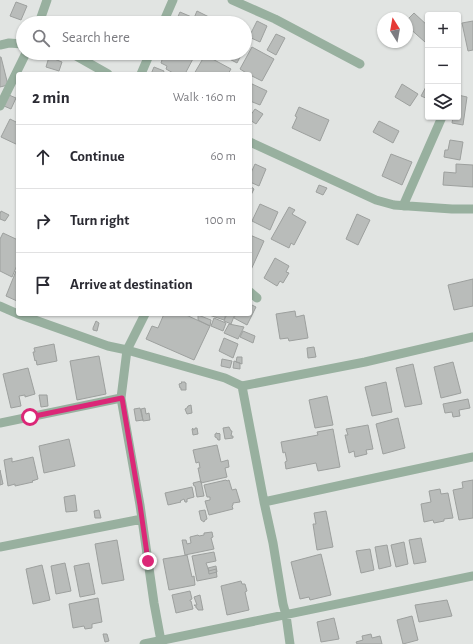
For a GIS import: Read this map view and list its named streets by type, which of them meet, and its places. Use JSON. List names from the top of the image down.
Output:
{
  "north": "top",
  "page": {
    "map_buttons": ["+", "−"],
    "search": "Search here",
    "heading": ["2 min", "Walk · 160 m"],
    "list": [
      ["Continue", "60 m"],
      ["Turn right", "100 m"],
      "Arrive at destination"
    ]
  }
}
